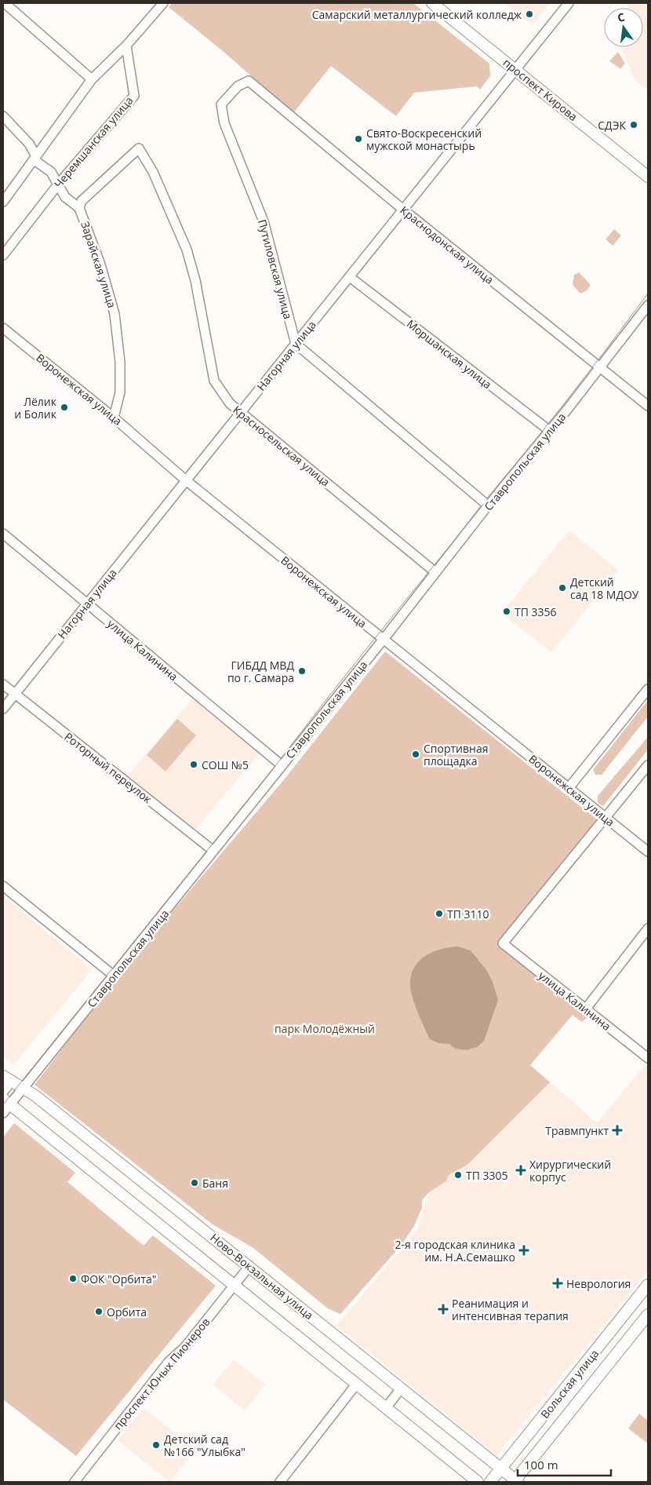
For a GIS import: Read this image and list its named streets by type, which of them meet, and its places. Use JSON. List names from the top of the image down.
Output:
{
  "streets": {
    "main road": ["проспект Кирова", "Ново-Вокзальная улица", "Вольская улица"],
    "street": [
      "Черемшанская улица",
      "Краснодонская улица",
      "Зарайская улица",
      "Путиловская улица",
      "Моршанская улица",
      "Нагорная улица",
      "Воронежская улица",
      "Красносельская улица",
      "Ставропольская улица",
      "улица Калинина",
      "Роторный переулок",
      "проспект Юных Пионеров"
    ]
  },
  "crossings": [
    ["проспект Кирова", "Нагорная улица"],
    ["Черемшанская улица", "Зарайская улица"],
    ["Краснодонская улица", "Путиловская улица"],
    ["Краснодонская улица", "Нагорная улица"],
    ["Краснодонская улица", "Ставропольская улица"],
    ["Зарайская улица", "Воронежская улица"],
    ["Зарайская улица", "Красносельская улица"],
    ["Путиловская улица", "Нагорная улица"],
    ["Моршанская улица", "Нагорная улица"],
    ["Моршанская улица", "Ставропольская улица"],
    ["Нагорная улица", "Воронежская улица"],
    ["Нагорная улица", "Красносельская улица"],
    ["Нагорная улица", "улица Калинина"],
    ["Нагорная улица", "Роторный переулок"],
    ["Воронежская улица", "Ставропольская улица"],
    ["Воронежская улица", "улица Калинина"],
    ["Красносельская улица", "Ставропольская улица"],
    ["Ставропольская улица", "улица Калинина"],
    ["Ставропольская улица", "Роторный переулок"],
    ["Ставропольская улица", "Ново-Вокзальная улица"],
    ["Ново-Вокзальная улица", "проспект Юных Пионеров"],
    ["Ново-Вокзальная улица", "Вольская улица"]
  ],
  "parks": ["парк Молодёжный"],
  "places": {
    "other": [
      "Самарский металлургический колледж",
      "СДЭК",
      "Свято-Воскресенский мужской монастырь",
      "Лёлик и Болик",
      "Детский сад 18 МДОУ",
      "ТП 3356",
      "ГИБДД МВД по г. Самара",
      "Спортивная площадка",
      "СОШ №5",
      "ТП 3110",
      "ТП 3305",
      "Баня",
      "ФОК \"Орбита\"",
      "Орбита",
      "Детский сад №166 \"Улыбка\""
    ],
    "health": [
      "Травмпункт",
      "Хирургический корпус",
      "2-я городская клиника им. Н.А.Семашко",
      "Неврология",
      "Реанимация и интенсивная терапия"
    ]
  },
  "scale_bar": "100 m",
  "north": "top"
}
